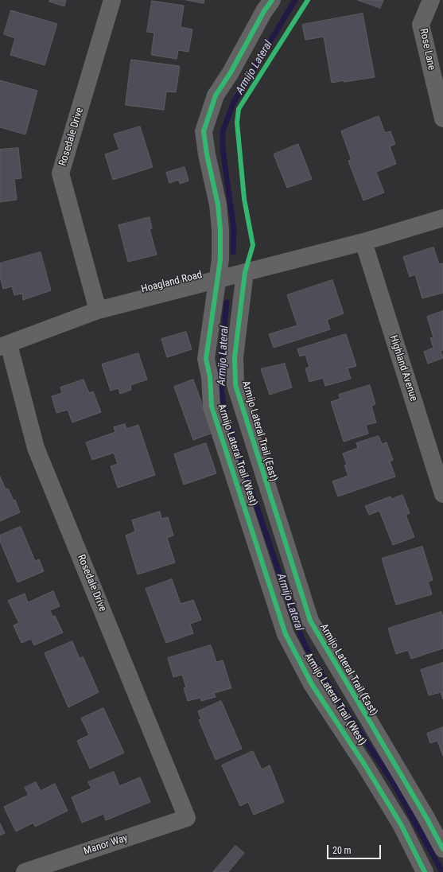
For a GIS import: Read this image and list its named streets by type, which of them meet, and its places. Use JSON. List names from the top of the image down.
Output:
{
  "streets": {
    "street": [
      "Rose Lane",
      "Rosedale Drive",
      "Hoagland Road",
      "Highland Avenue",
      "Armijo Lateral Trail (East)",
      "Armijo Lateral Trail (West)",
      "Manor Way"
    ]
  },
  "crossings": [
    ["Rosedale Drive", "Hoagland Road"],
    ["Rosedale Drive", "Manor Way"],
    ["Hoagland Road", "Highland Avenue"],
    ["Hoagland Road", "Armijo Lateral Trail (East)"],
    ["Hoagland Road", "Armijo Lateral Trail (West)"]
  ],
  "water": ["Armijo Lateral"],
  "scale_bar": "20 m"
}
